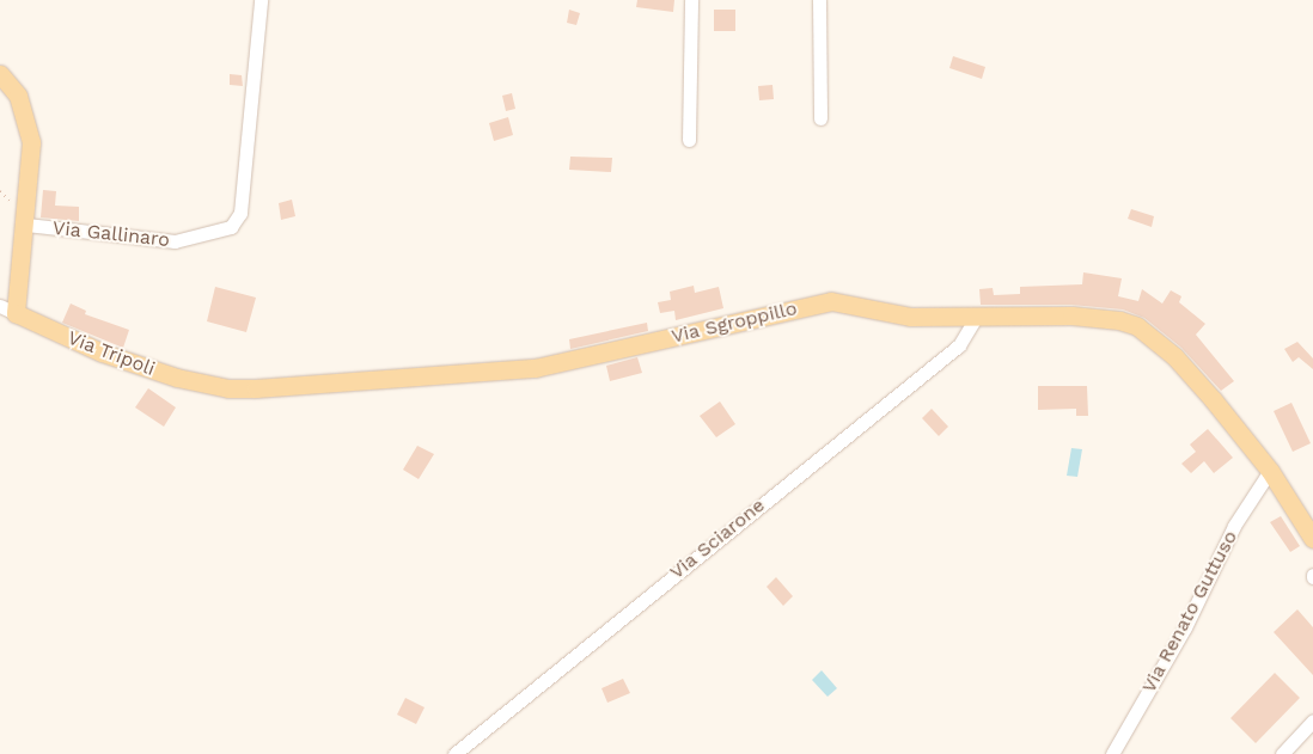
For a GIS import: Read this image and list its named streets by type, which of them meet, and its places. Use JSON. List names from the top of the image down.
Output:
{
  "streets": {
    "main road": ["Via Gallinaro", "Via Sgroppillo", "Via Tripoli"],
    "street": ["Via Sciarone", "Via Renato Guttuso"]
  },
  "crossings": [
    ["Via Gallinaro", "Via Tripoli"],
    ["Via Sgroppillo", "Via Tripoli"],
    ["Via Sgroppillo", "Via Sciarone"],
    ["Via Sgroppillo", "Via Renato Guttuso"]
  ]
}
